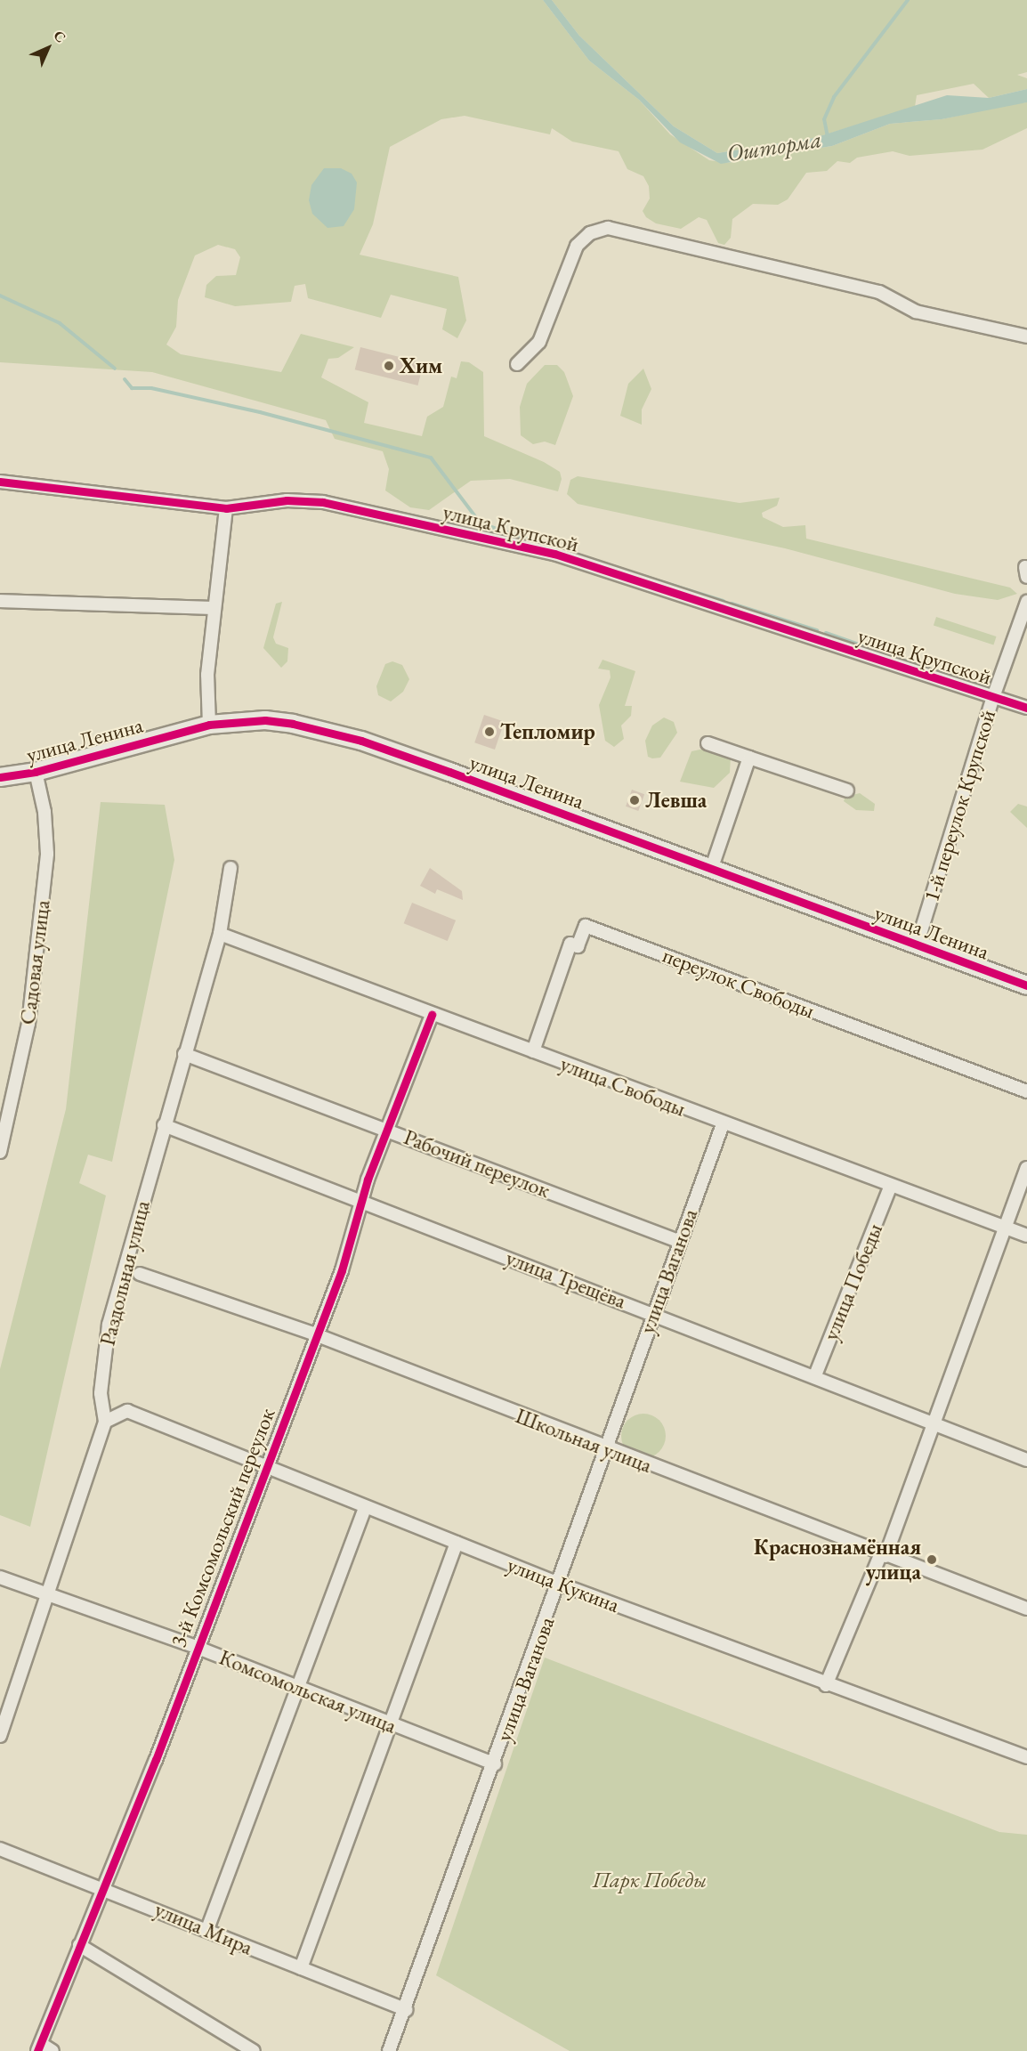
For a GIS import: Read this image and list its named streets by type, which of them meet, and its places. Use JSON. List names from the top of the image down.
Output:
{
  "streets": {
    "street": [
      "улица Крупской",
      "улица Ленина",
      "1-й переулок Крупской",
      "Садовая улица",
      "переулок Свободы",
      "улица Свободы",
      "Рабочий переулок",
      "улица Ваганова",
      "Раздольная улица",
      "улица Трещёва",
      "улица Победы",
      "Школьная улица",
      "3-й Комсомольский переулок",
      "улица Кукина",
      "Комсомольская улица",
      "улица Мира"
    ]
  },
  "crossings": [
    ["улица Крупской", "1-й переулок Крупской"],
    ["улица Ленина", "1-й переулок Крупской"],
    ["улица Ленина", "Садовая улица"],
    ["переулок Свободы", "улица Свободы"],
    ["улица Свободы", "улица Ваганова"],
    ["улица Свободы", "Раздольная улица"],
    ["улица Свободы", "улица Победы"],
    ["улица Свободы", "3-й Комсомольский переулок"],
    ["Рабочий переулок", "улица Ваганова"],
    ["Рабочий переулок", "Раздольная улица"],
    ["Рабочий переулок", "3-й Комсомольский переулок"],
    ["улица Ваганова", "улица Трещёва"],
    ["улица Ваганова", "Школьная улица"],
    ["улица Ваганова", "улица Кукина"],
    ["улица Ваганова", "Комсомольская улица"],
    ["улица Ваганова", "улица Мира"],
    ["Раздольная улица", "улица Трещёва"],
    ["Раздольная улица", "улица Кукина"],
    ["Раздольная улица", "Комсомольская улица"],
    ["улица Трещёва", "улица Победы"],
    ["улица Трещёва", "3-й Комсомольский переулок"],
    ["Школьная улица", "3-й Комсомольский переулок"],
    ["3-й Комсомольский переулок", "улица Кукина"],
    ["3-й Комсомольский переулок", "Комсомольская улица"],
    ["3-й Комсомольский переулок", "улица Мира"]
  ],
  "water": ["Ошторма"],
  "parks": ["Парк Победы"],
  "places": [
    "Хим",
    "Тепломир",
    "Левша",
    "Краснознамённая улица"
  ],
  "north": "top right"
}
